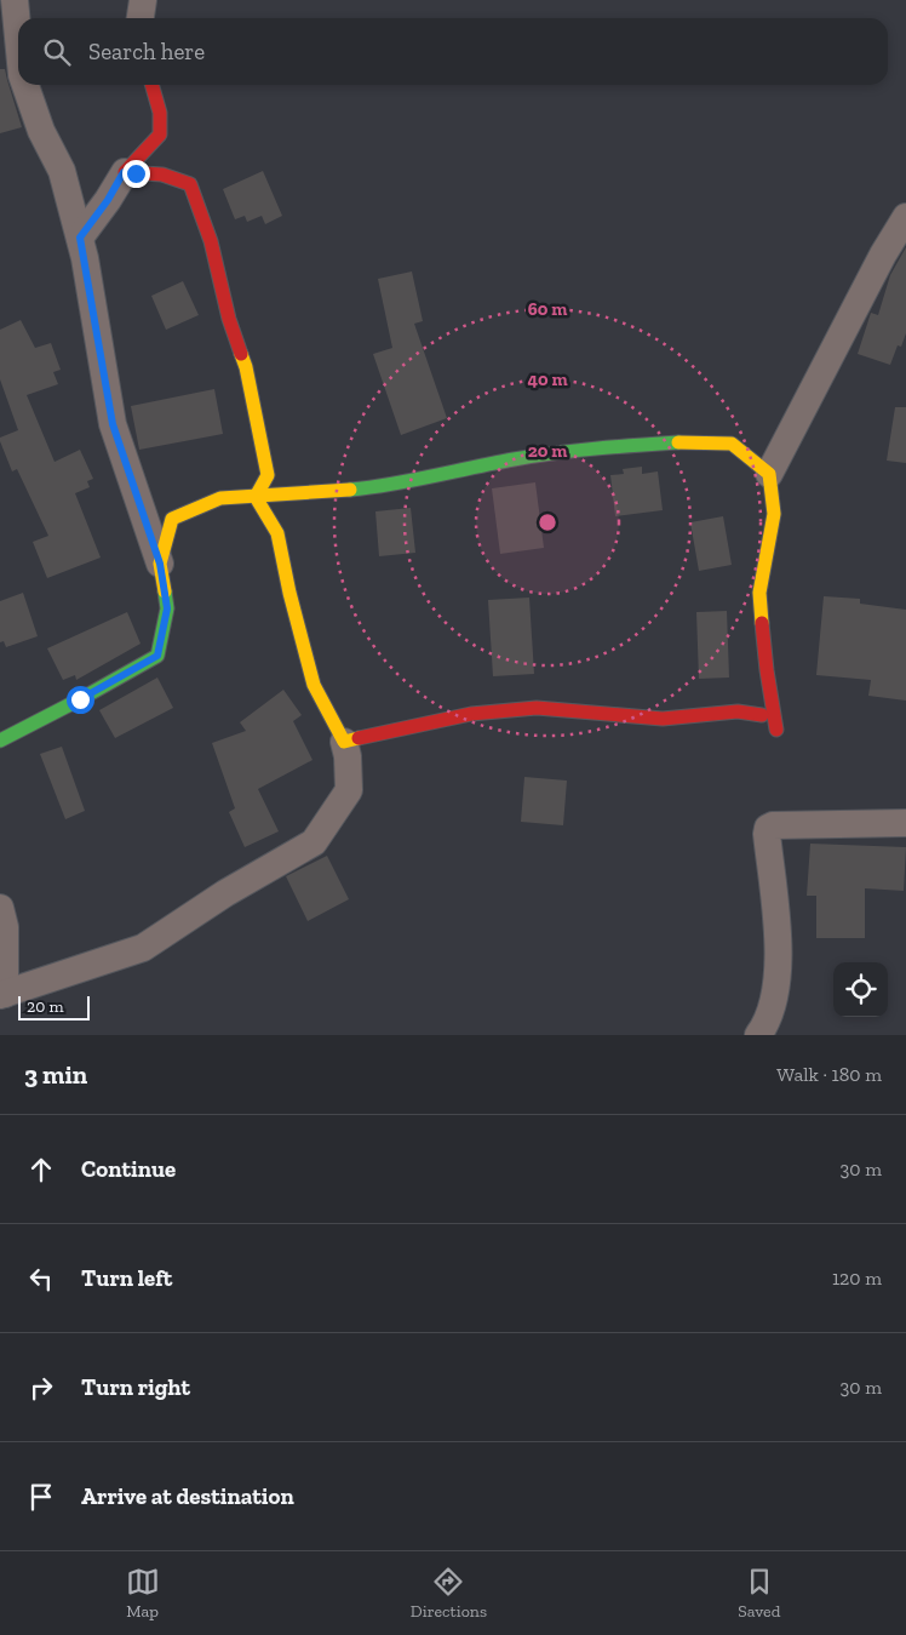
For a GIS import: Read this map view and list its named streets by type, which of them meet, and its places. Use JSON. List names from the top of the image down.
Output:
{
  "scale_bar": "20 m",
  "page": {
    "search": "Search here",
    "scale": "20 m",
    "heading": ["3 min", "Walk · 180 m"],
    "list": [
      ["Continue", "30 m"],
      ["Turn left", "120 m"],
      ["Turn right", "30 m"],
      "Arrive at destination"
    ],
    "nav": ["Map", "Directions", "Saved"]
  },
  "rings": ["60 m", "40 m", "20 m"]
}
